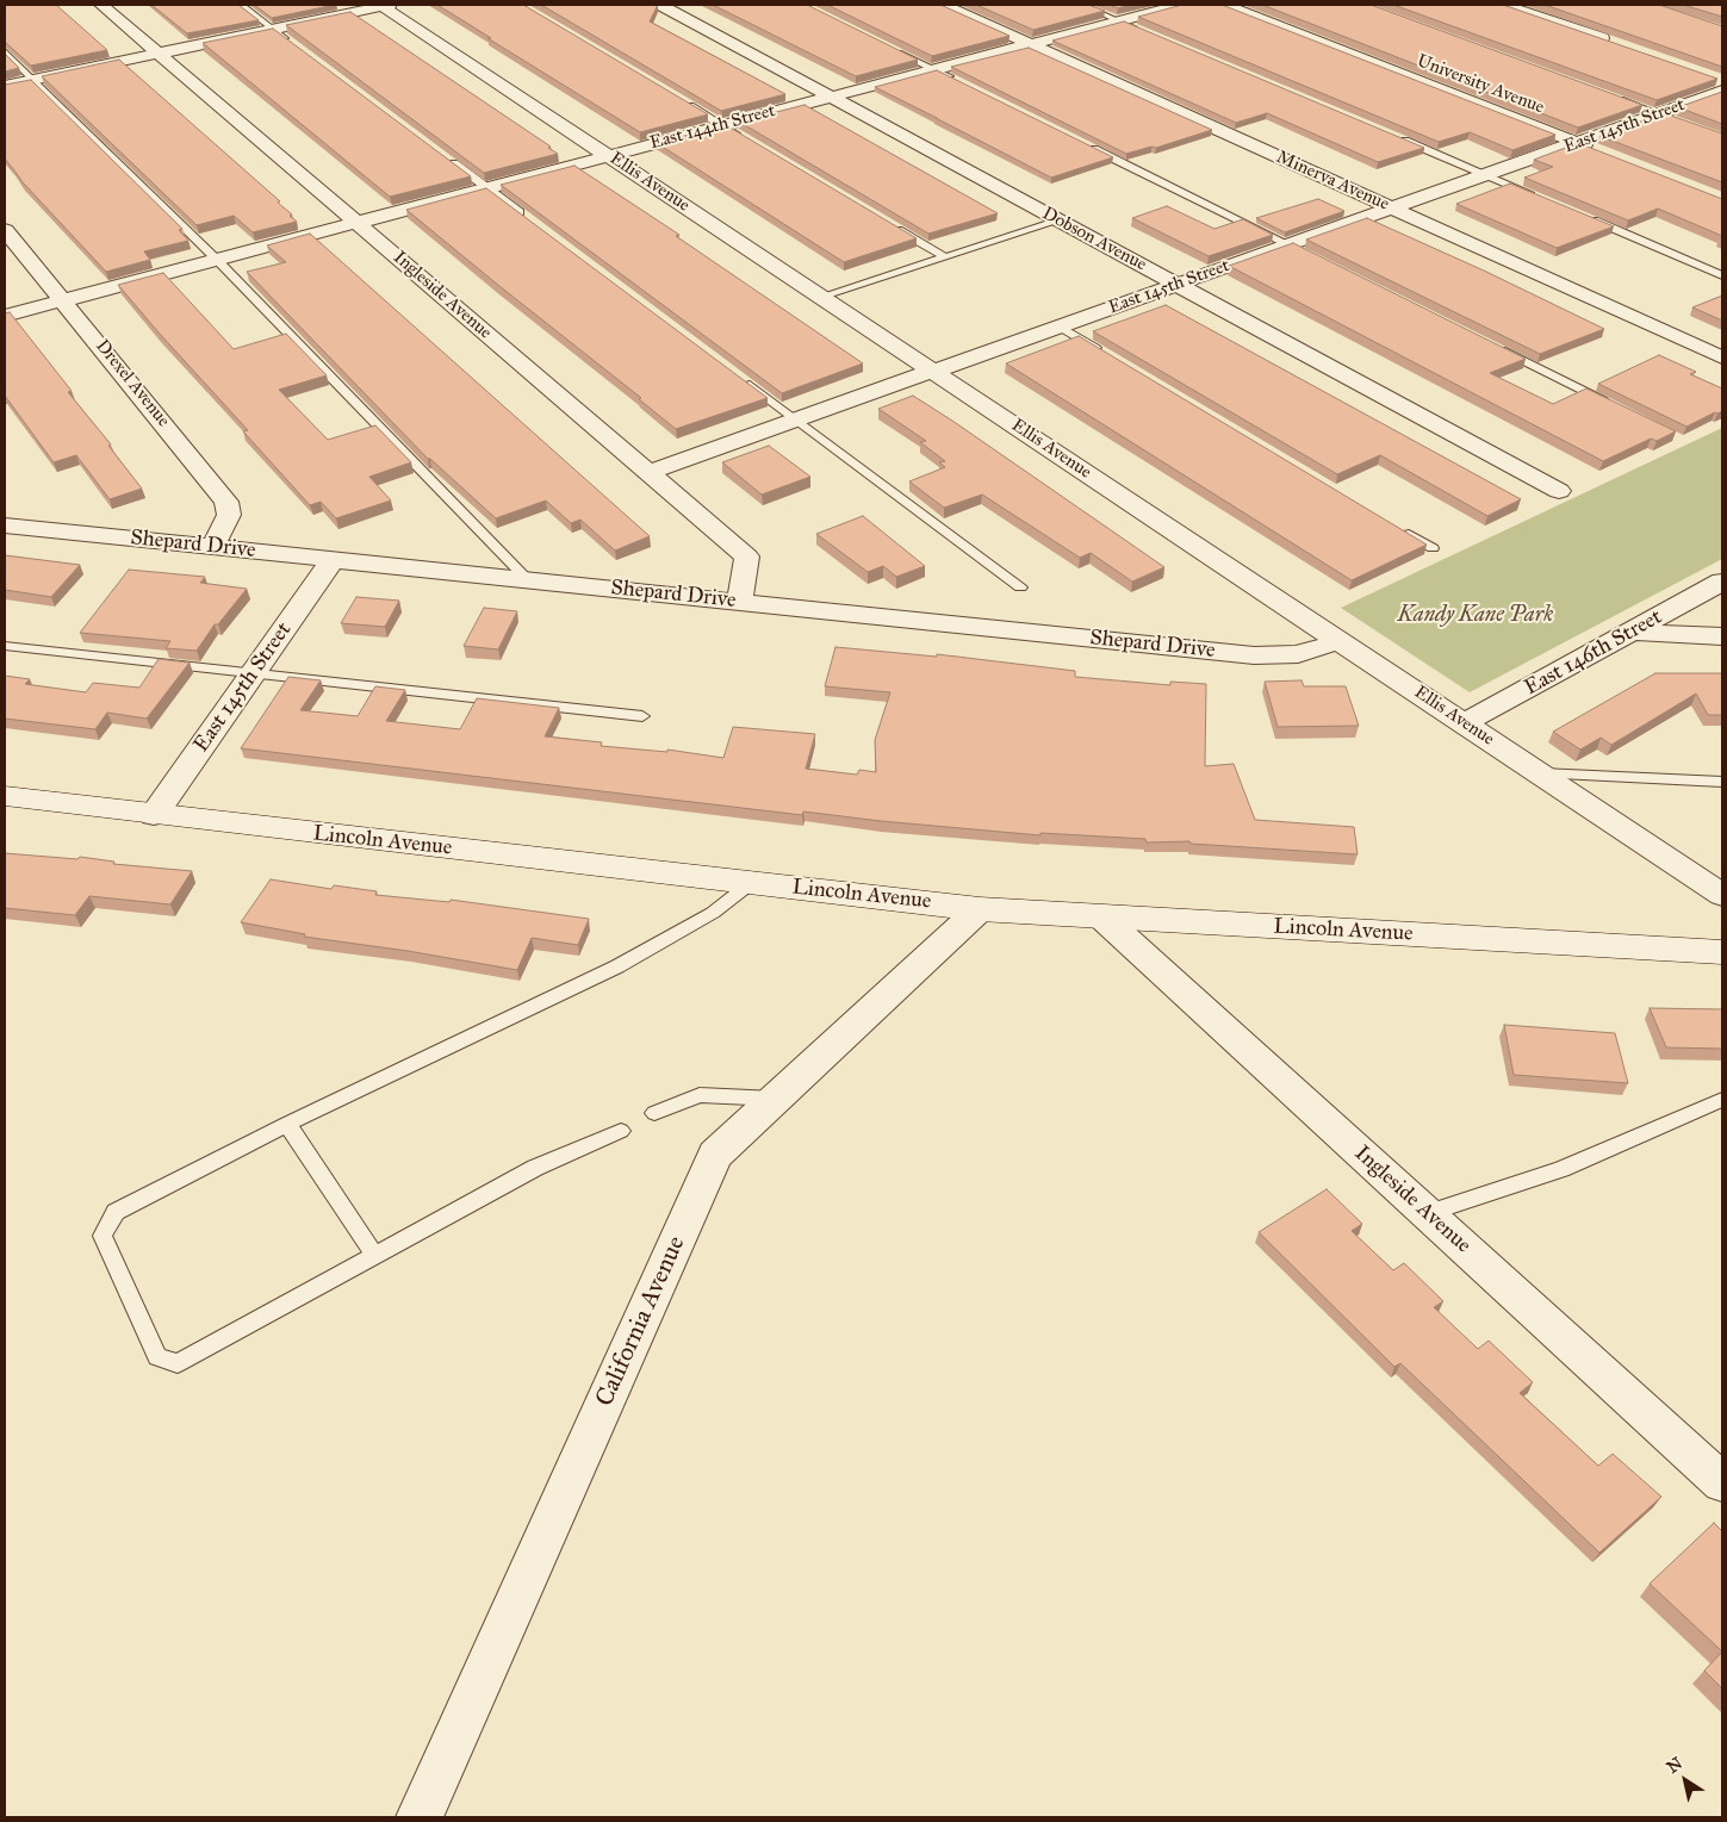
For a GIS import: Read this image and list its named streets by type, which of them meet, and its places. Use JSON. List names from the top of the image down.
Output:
{
  "streets": {
    "street": [
      "University Avenue",
      "East 145th Street",
      "East 144th Street",
      "Minerva Avenue",
      "Ellis Avenue",
      "Dobson Avenue",
      "Ingleside Avenue",
      "Drexel Avenue",
      "Shepard Drive",
      "East 146th Street",
      "Lincoln Avenue",
      "California Avenue"
    ]
  },
  "crossings": [
    ["University Avenue", "East 145th Street"],
    ["East 145th Street", "Minerva Avenue"],
    ["East 145th Street", "Ellis Avenue"],
    ["East 145th Street", "Dobson Avenue"],
    ["East 145th Street", "Ingleside Avenue"],
    ["East 145th Street", "Shepard Drive"],
    ["East 145th Street", "Lincoln Avenue"],
    ["East 144th Street", "Minerva Avenue"],
    ["East 144th Street", "Ellis Avenue"],
    ["East 144th Street", "Dobson Avenue"],
    ["East 144th Street", "Ingleside Avenue"],
    ["East 144th Street", "Drexel Avenue"],
    ["Ellis Avenue", "Shepard Drive"],
    ["Ellis Avenue", "East 146th Street"],
    ["Ingleside Avenue", "Shepard Drive"],
    ["Ingleside Avenue", "Lincoln Avenue"],
    ["Drexel Avenue", "Shepard Drive"],
    ["Lincoln Avenue", "California Avenue"]
  ],
  "parks": ["Kandy Kane Park"],
  "north": "top left"
}
